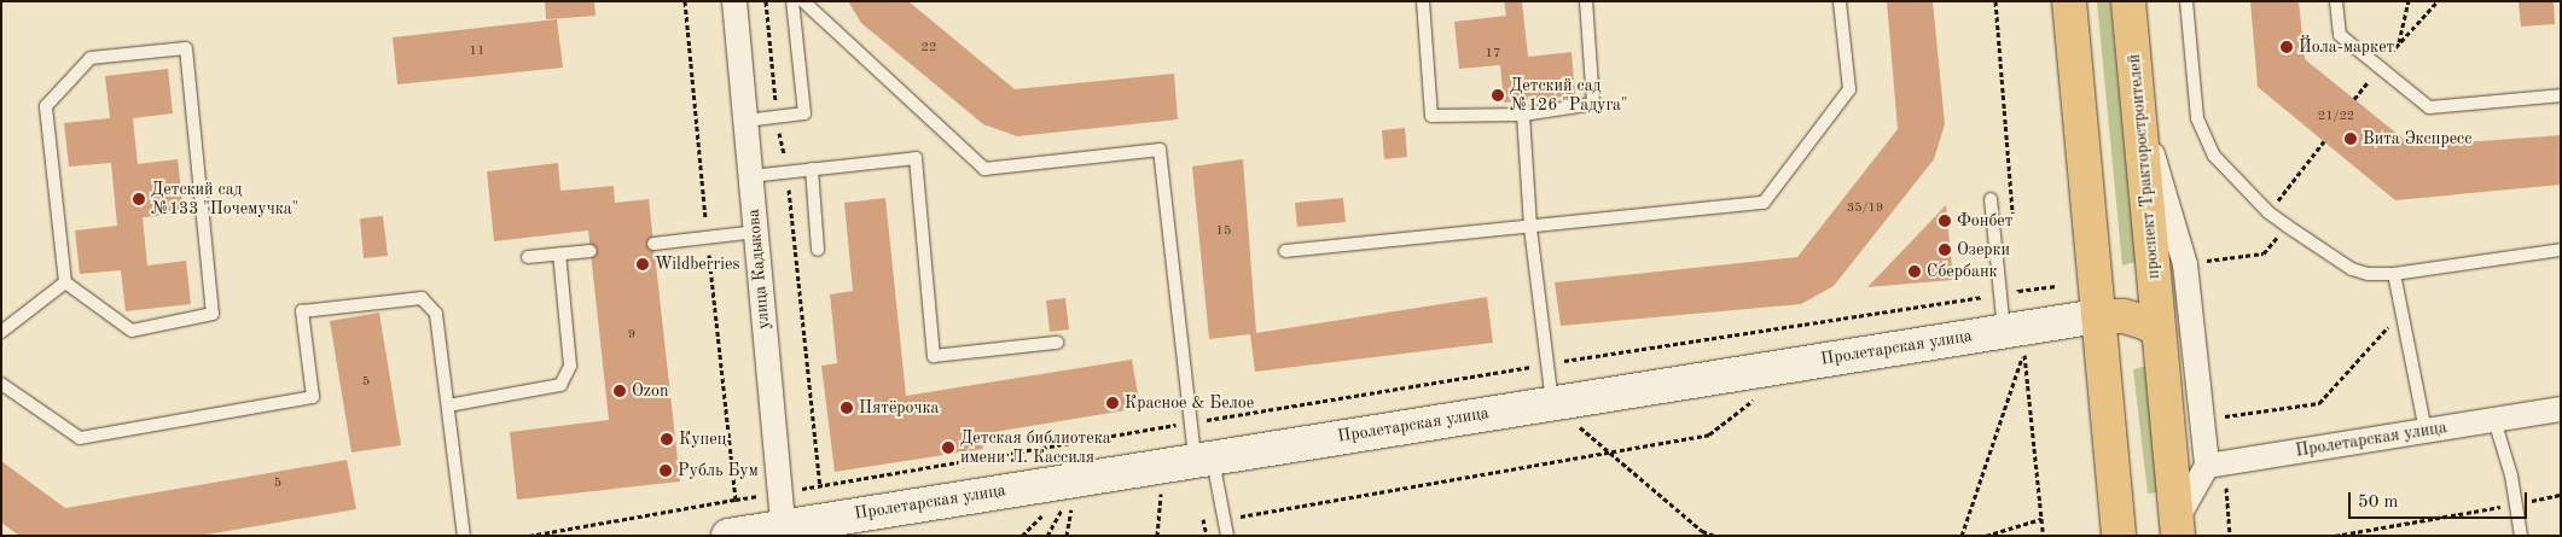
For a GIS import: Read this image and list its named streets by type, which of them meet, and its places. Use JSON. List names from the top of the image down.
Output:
{
  "streets": {
    "main road": ["проспект Тракторостроителей"],
    "street": ["улица Кадыкова", "Пролетарская улица"]
  },
  "crossings": [
    ["улица Кадыкова", "Пролетарская улица"]
  ],
  "places": [
    "Йола-маркет",
    "Детский сад №126 \"Радуга\"",
    "Вита Экспресс",
    "Детский сад №133 \"Почемучка\"",
    "Фонбет",
    "Озерки",
    "Wildberries",
    "Сбербанк",
    "Ozon",
    "Красное & Белое",
    "Пятёрочка",
    "Купец",
    "Детская библиотека имени Л. Кассиля",
    "Рубль Бум"
  ],
  "house_numbers": [
    "22",
    "11",
    "17",
    "21/22",
    "35/19",
    "15",
    "9",
    "5",
    "5"
  ],
  "scale_bar": "50 m"
}
